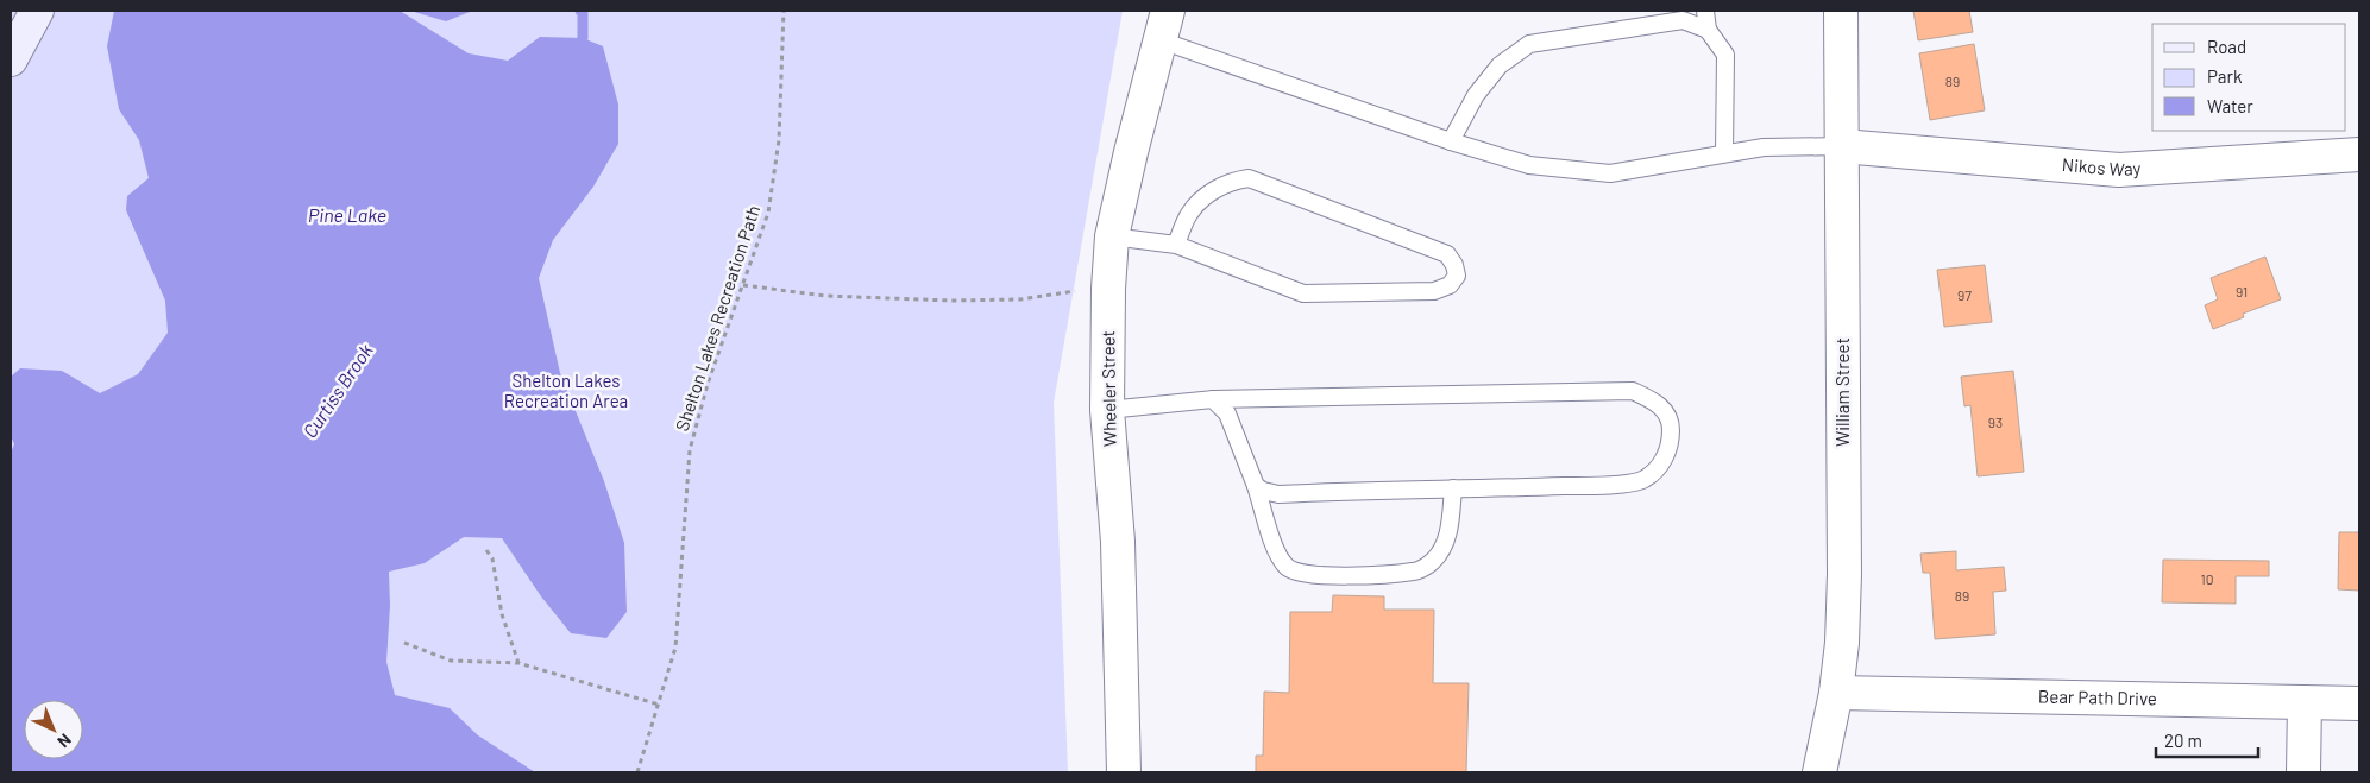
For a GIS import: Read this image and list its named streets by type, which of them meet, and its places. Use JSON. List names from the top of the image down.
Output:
{
  "streets": {
    "street": [
      "Nikos Way",
      "Wheeler Street",
      "William Street",
      "Bear Path Drive"
    ],
    "path": ["Shelton Lakes Recreation Path"]
  },
  "crossings": [
    ["Nikos Way", "William Street"],
    ["William Street", "Bear Path Drive"]
  ],
  "water": ["Pine Lake", "Curtiss Brook"],
  "parks": ["Shelton Lakes Recreation Area"],
  "house_numbers": [
    "89",
    "91",
    "97",
    "93",
    "10",
    "89"
  ],
  "legend": ["Road", "Park", "Water"],
  "scale_bar": "20 m",
  "north": "bottom right"
}
